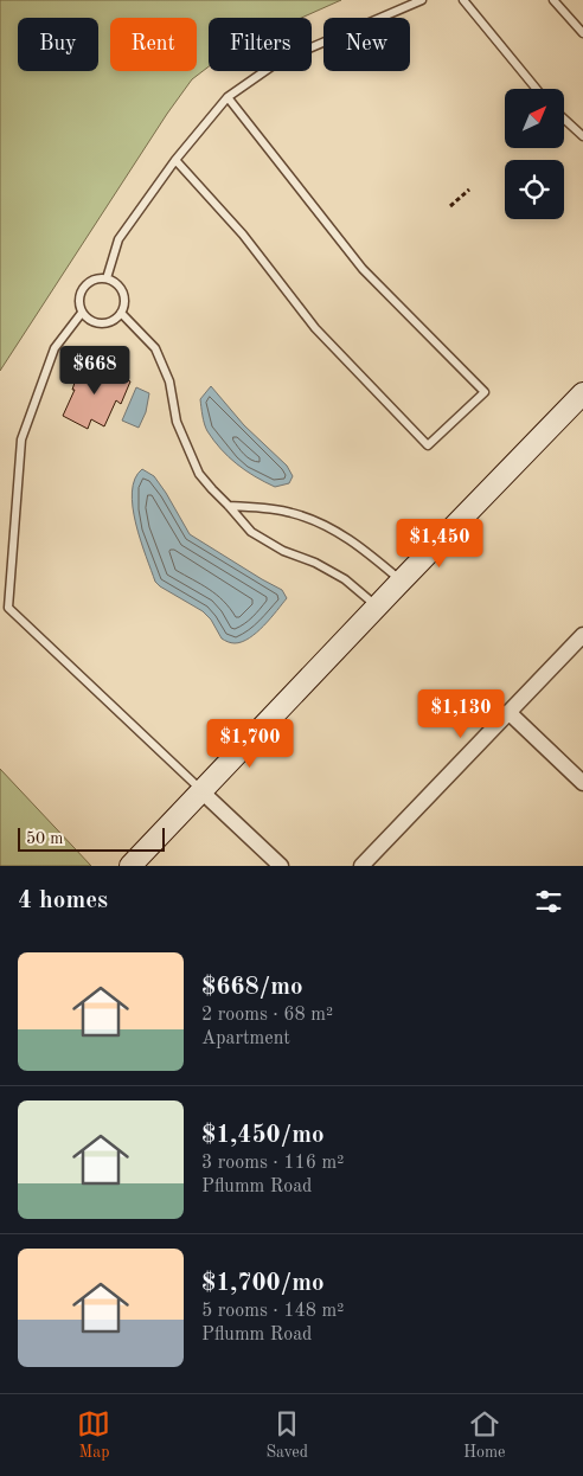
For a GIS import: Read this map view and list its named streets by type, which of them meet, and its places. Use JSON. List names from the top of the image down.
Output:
{
  "scale_bar": "50 m",
  "north": "top right",
  "page": {
    "chip": [
      "Buy",
      "Rent",
      "Filters",
      "New"
    ],
    "price": [
      "$668",
      "$1,450",
      "$1,130",
      "$1,700"
    ],
    "scale": "50 m",
    "heading": "4 homes",
    "list": [
      {
        "name": "$668/mo",
        "note": "2 rooms · 68 m² · Apartment"
      },
      {
        "name": "$1,450/mo",
        "note": "3 rooms · 116 m² · Pflumm Road"
      },
      {
        "name": "$1,700/mo",
        "note": "5 rooms · 148 m² · Pflumm Road"
      }
    ],
    "tabs": ["Map", "Saved", "Home"]
  }
}
